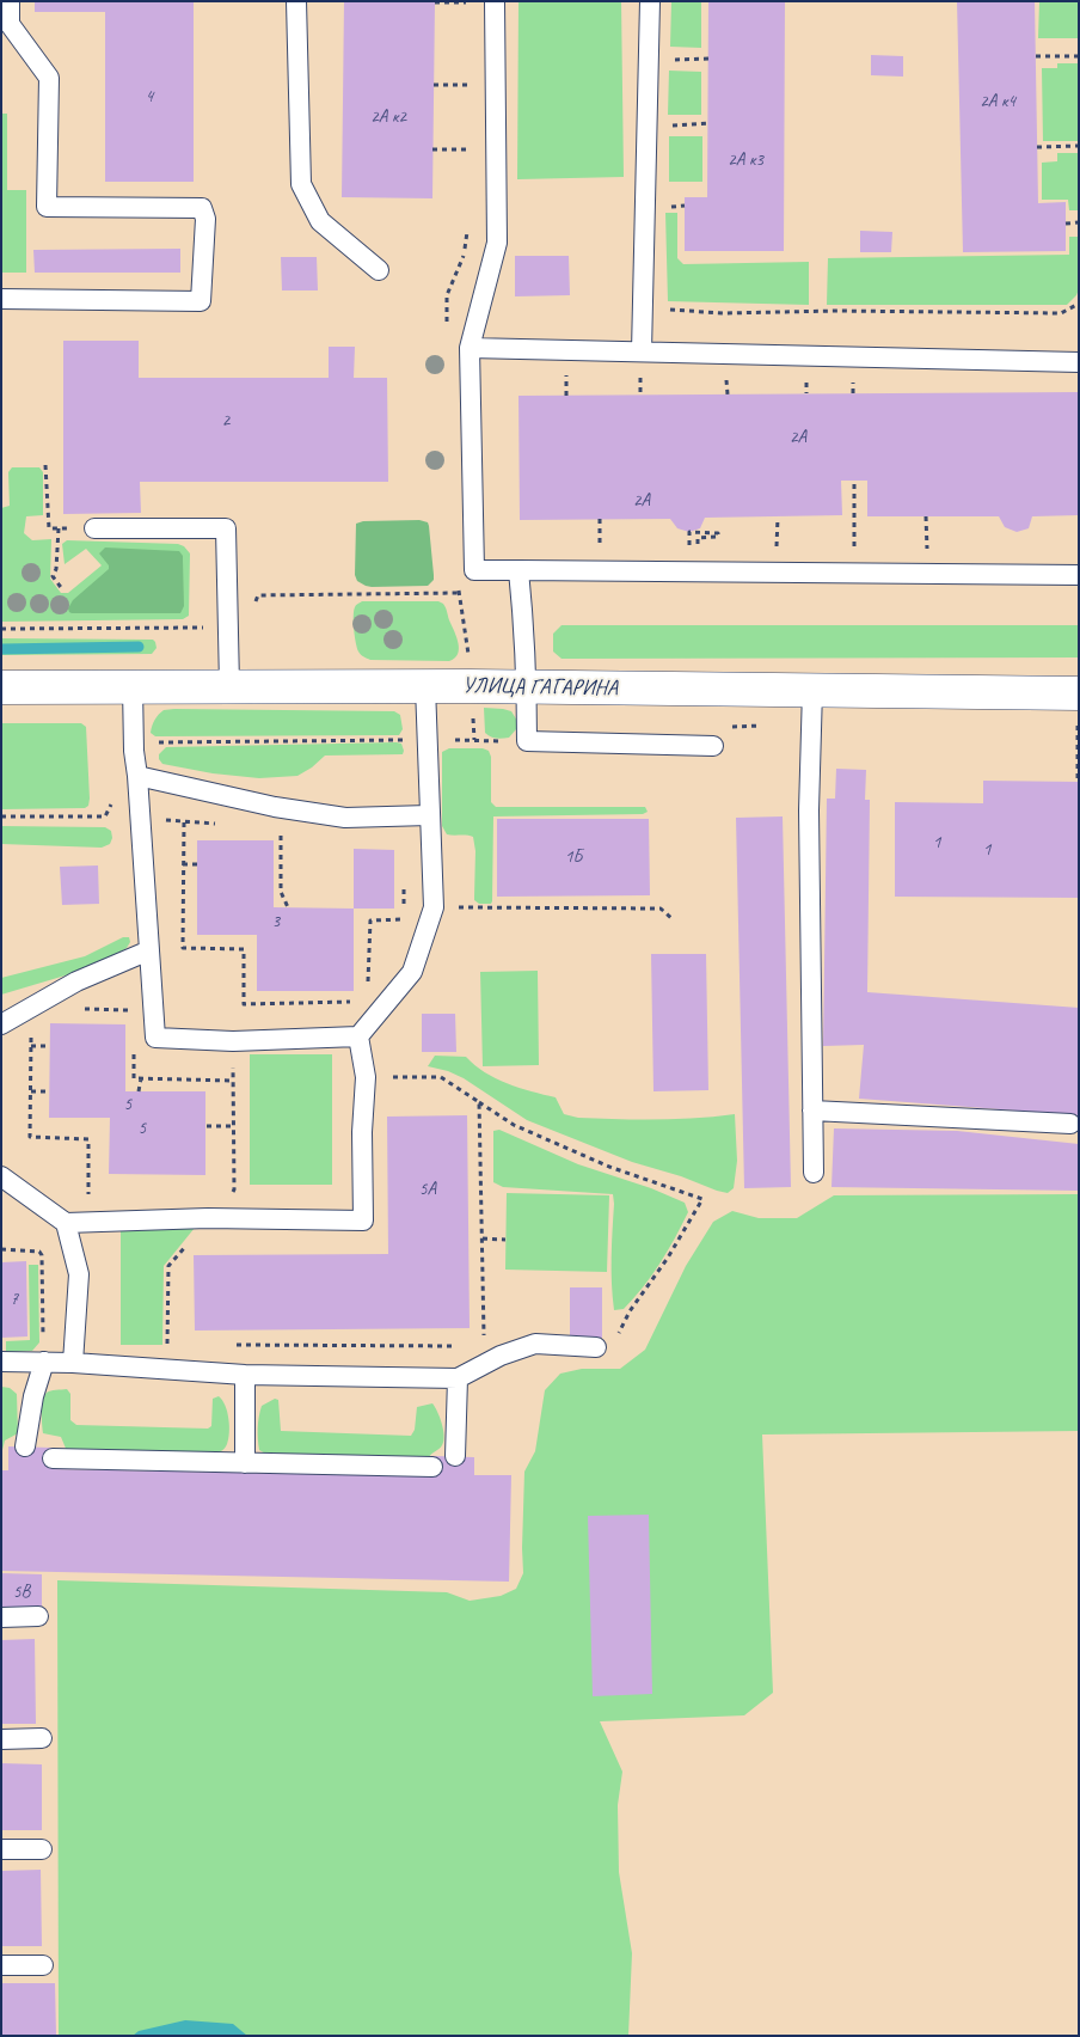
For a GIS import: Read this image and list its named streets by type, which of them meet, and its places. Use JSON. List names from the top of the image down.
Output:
{
  "streets": {
    "street": ["УЛИЦА ГАГАРИНА"]
  },
  "house_numbers": [
    "4",
    "2А к4",
    "2А к2",
    "2А к3",
    "2",
    "2А",
    "2А",
    "1",
    "1",
    "1Б",
    "3",
    "5",
    "5",
    "5А",
    "7",
    "5В"
  ]
}
